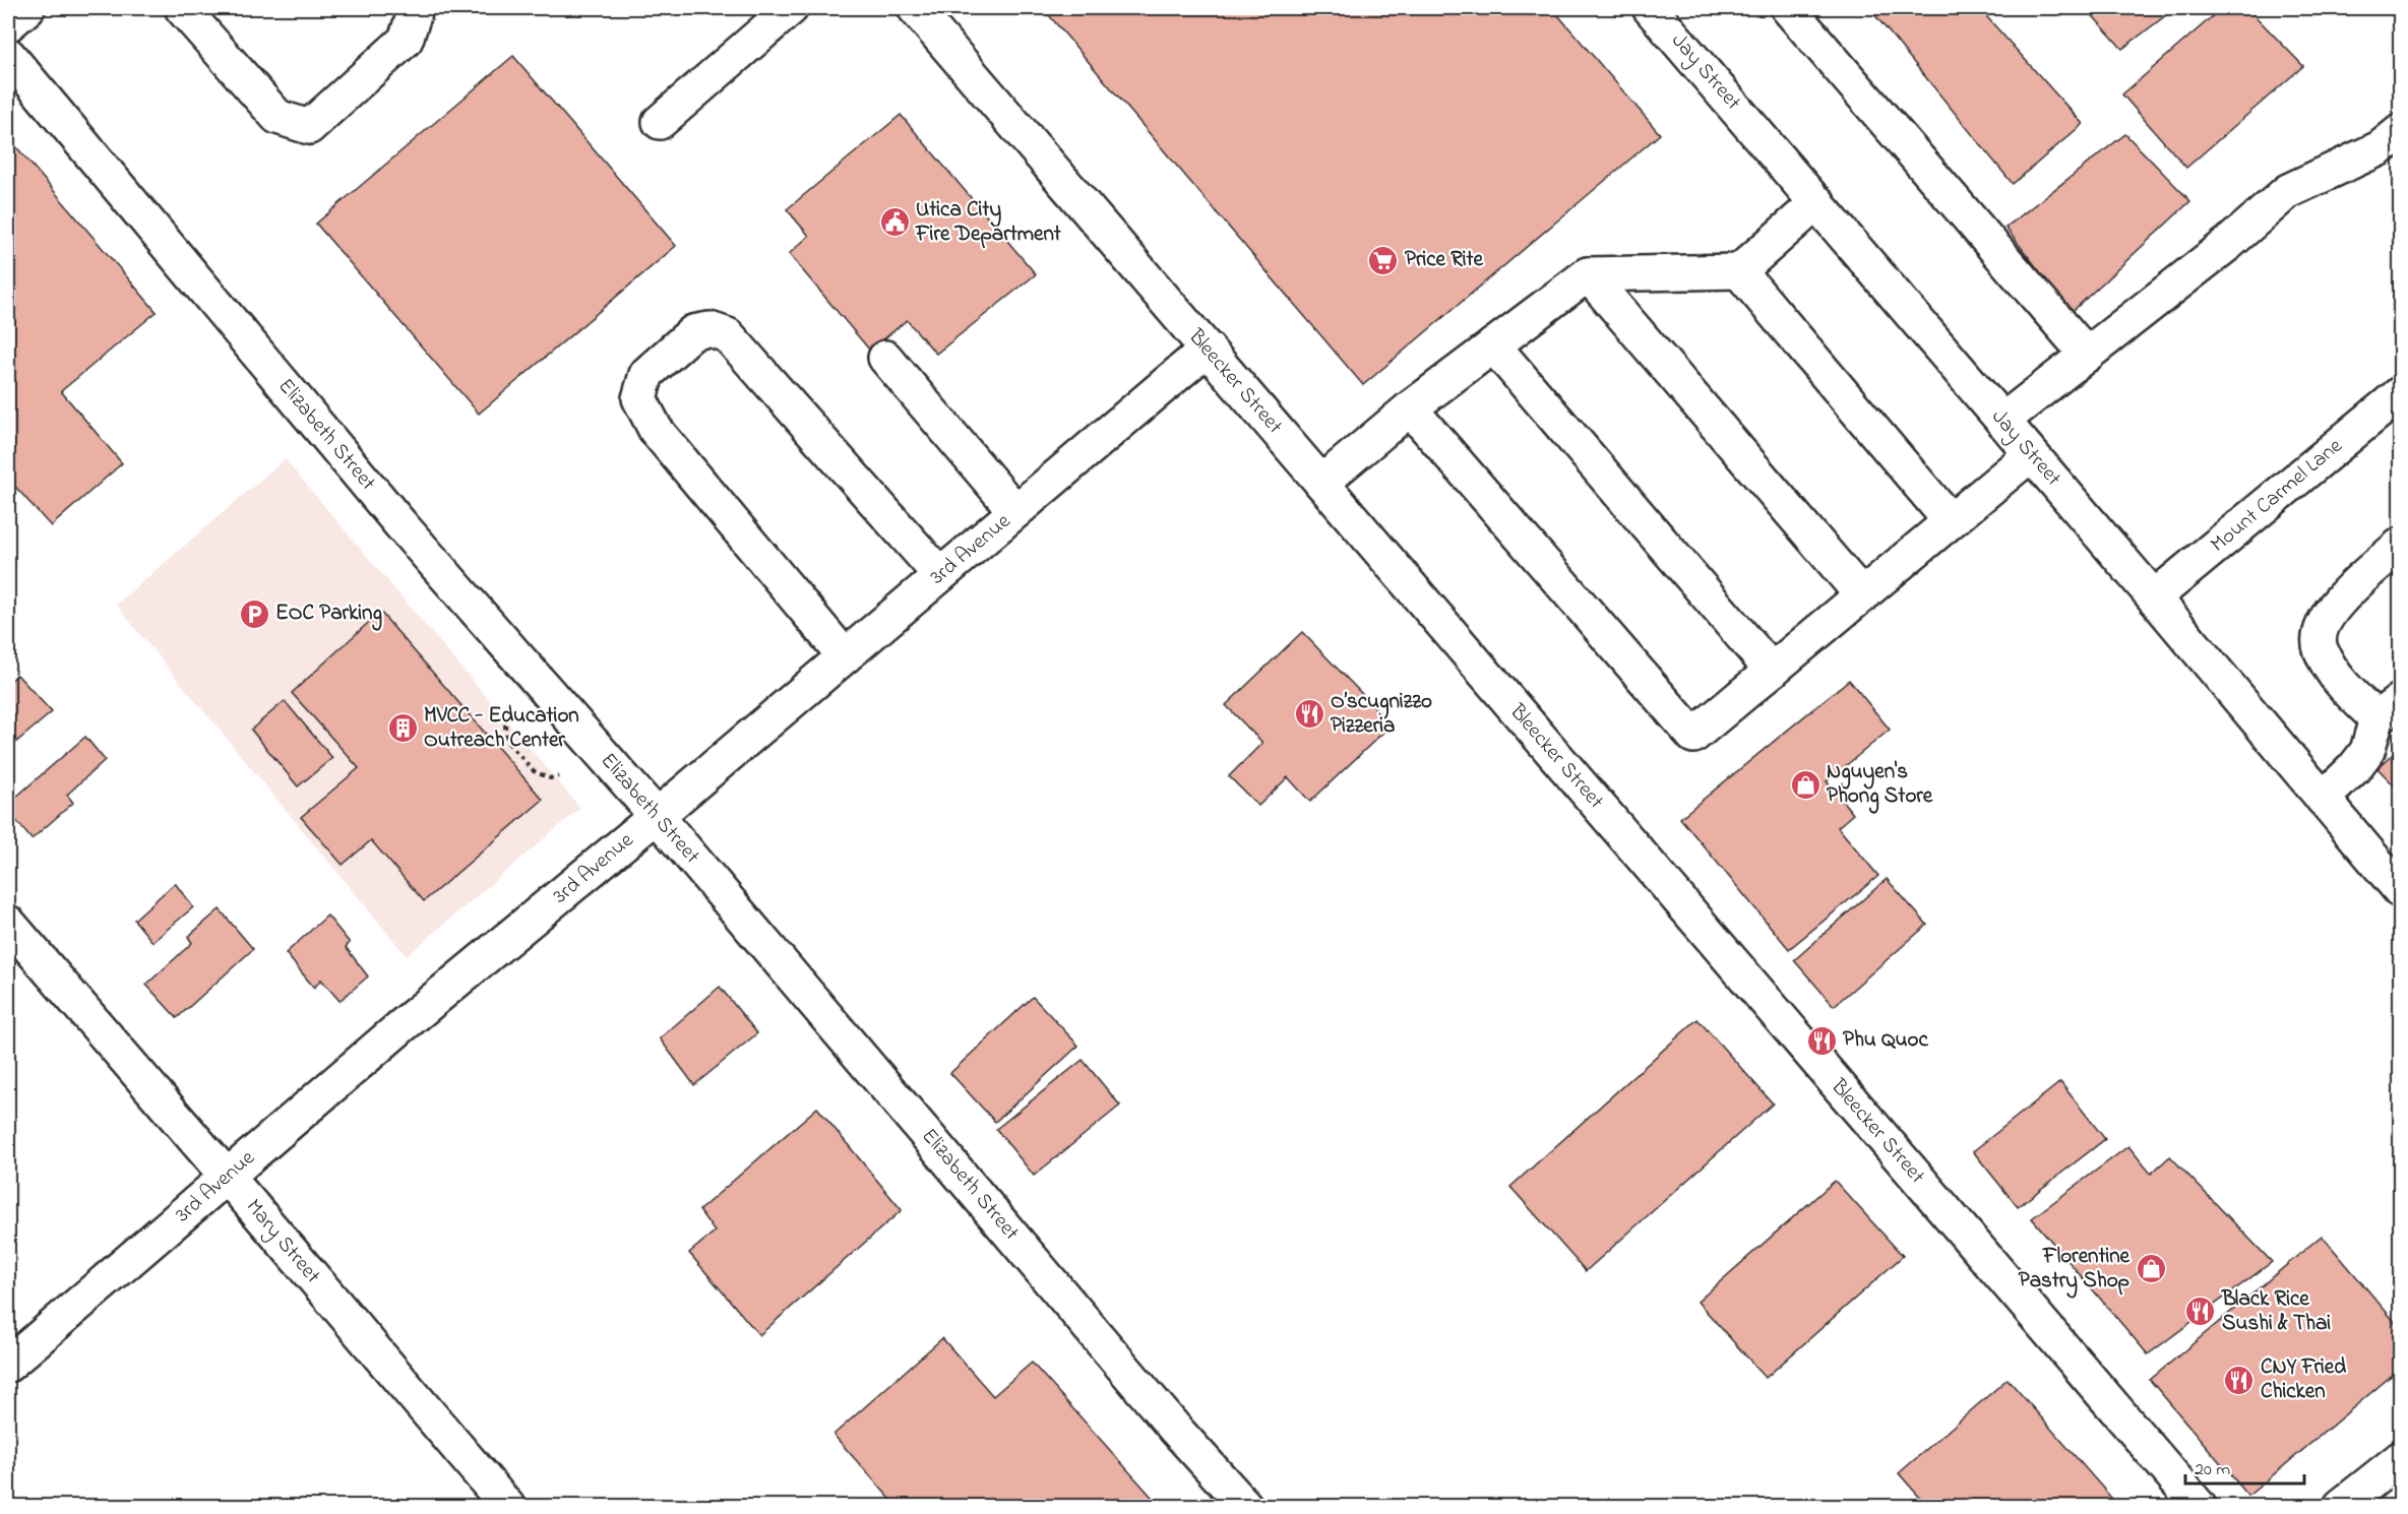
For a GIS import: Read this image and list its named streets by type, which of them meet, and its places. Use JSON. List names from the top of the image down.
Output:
{
  "streets": {
    "street": [
      "Jay Street",
      "Bleecker Street",
      "Elizabeth Street",
      "Mount Carmel Lane",
      "3rd Avenue",
      "Mary Street"
    ]
  },
  "crossings": [
    ["Jay Street", "Mount Carmel Lane"],
    ["Bleecker Street", "3rd Avenue"],
    ["Elizabeth Street", "3rd Avenue"],
    ["3rd Avenue", "Mary Street"]
  ],
  "places": {
    "public building": ["Utica City Fire Department"],
    "supermarket": ["Price Rite"],
    "parking": ["EOC Parking"],
    "restaurant": [
      "O’scugnizzo Pizzeria",
      "Phu Quoc",
      "Black Rice Sushi & Thai",
      "CNY Fried Chicken"
    ],
    "building": ["MVCC - Education Outreach Center"],
    "shop": ["Nguyen's Phong Store", "Florentine Pastry Shop"]
  },
  "scale_bar": "20 m"
}
